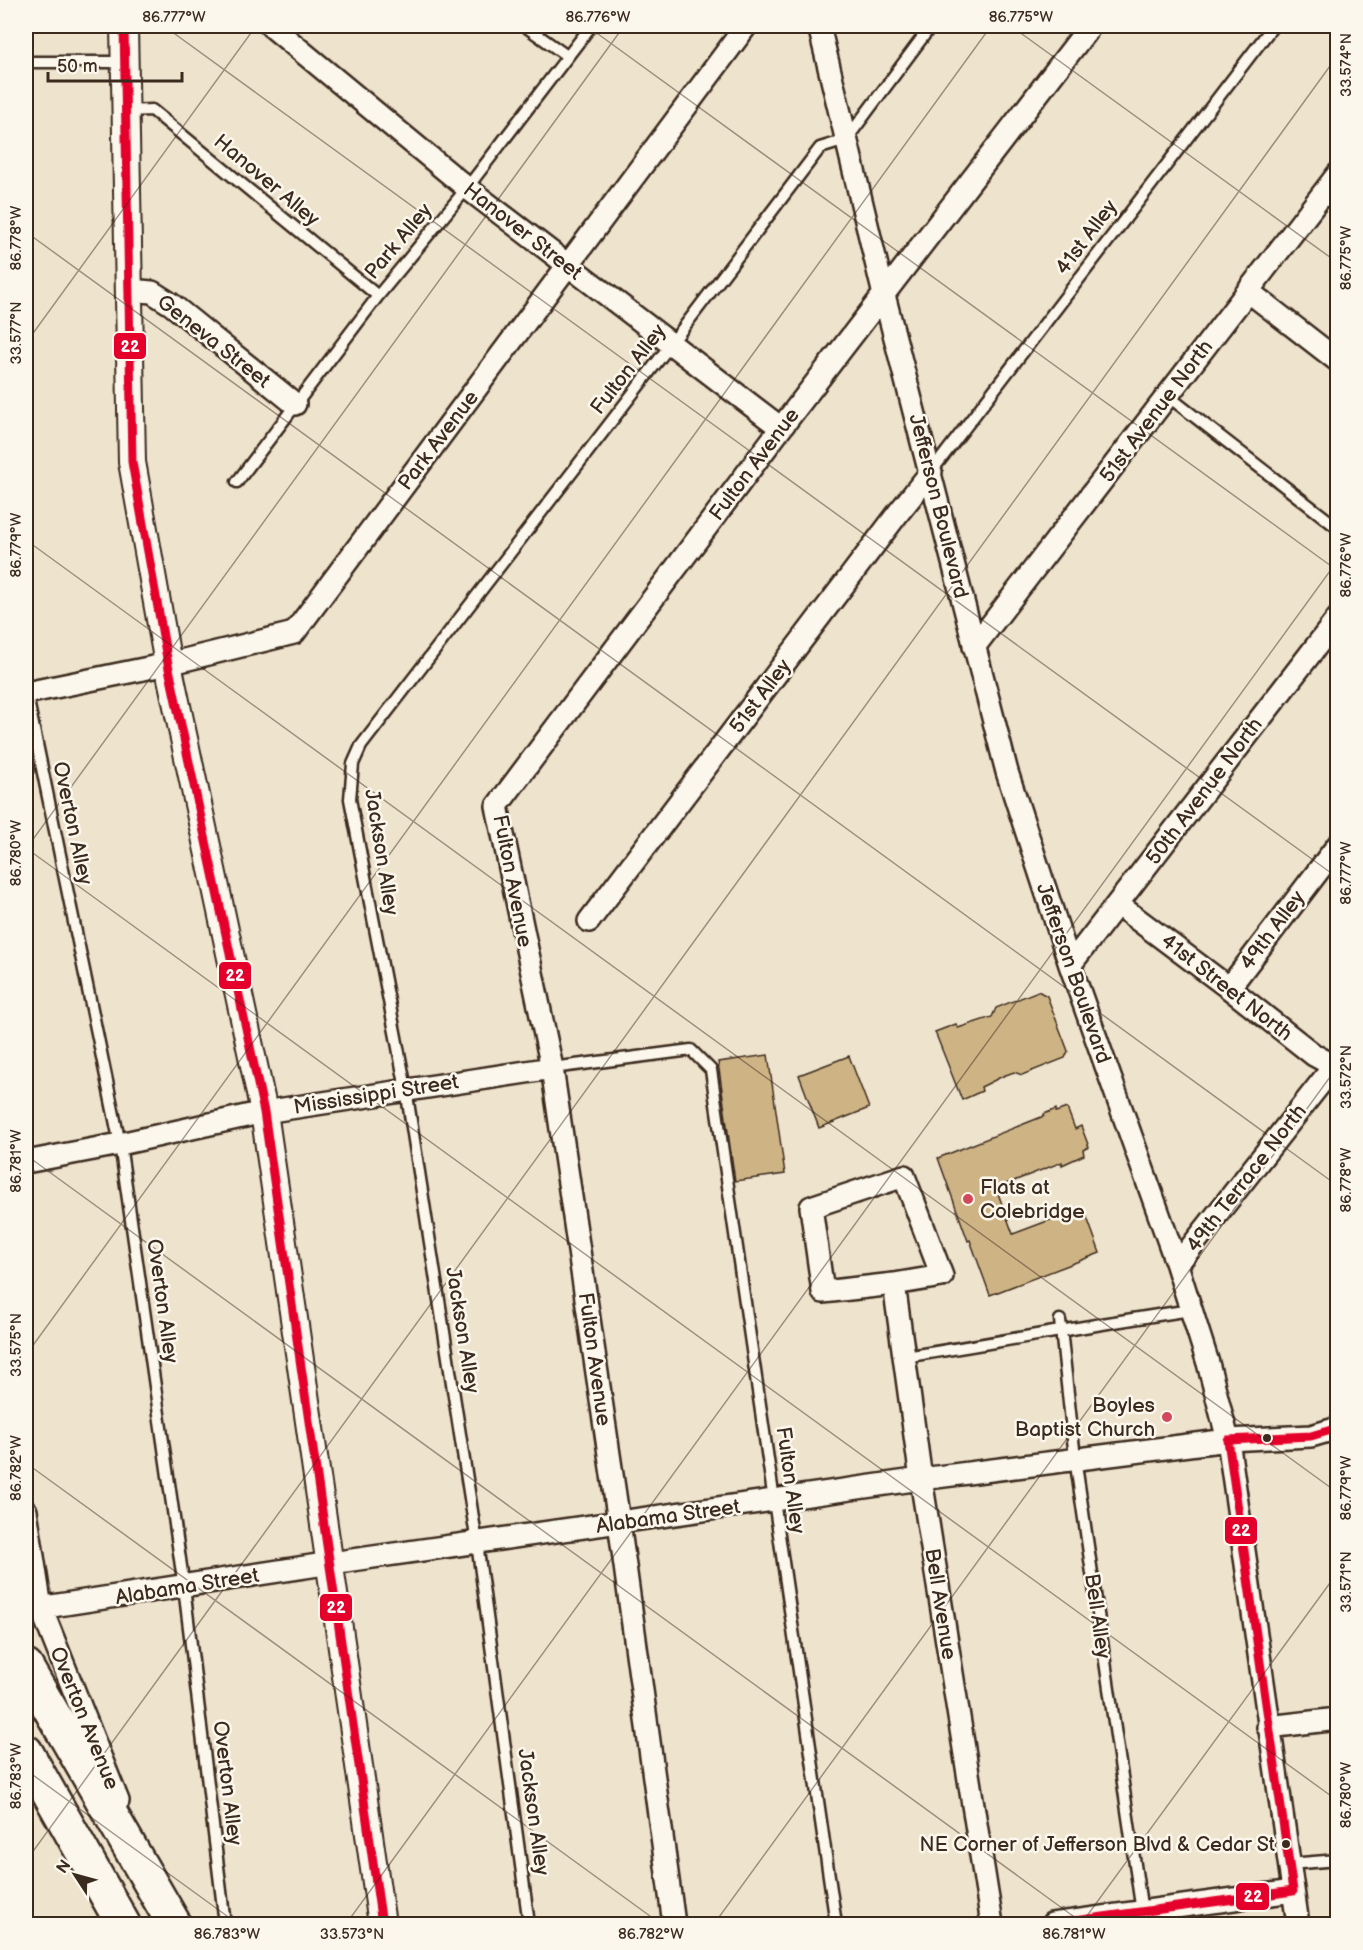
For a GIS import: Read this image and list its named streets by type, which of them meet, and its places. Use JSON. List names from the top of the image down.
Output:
{
  "streets": {
    "street": [
      "Hanover Street",
      "Geneva Street",
      "51st Avenue North",
      "Park Avenue",
      "Fulton Avenue",
      "Jefferson Boulevard",
      "51st Alley",
      "50th Avenue North",
      "49th Alley",
      "41st Street North",
      "Mississippi Street",
      "49th Terrace North",
      "Alabama Street",
      "Bell Avenue",
      "Overton Avenue"
    ],
    "lane": [
      "Hanover Alley",
      "41st Alley",
      "Park Alley",
      "Fulton Alley",
      "Overton Alley",
      "Jackson Alley",
      "Bell Alley"
    ]
  },
  "crossings": [
    ["Hanover Alley", "Park Alley"],
    ["Hanover Street", "Park Alley"],
    ["Hanover Street", "Fulton Alley"],
    ["Hanover Street", "Park Avenue"],
    ["Hanover Street", "Fulton Avenue"],
    ["41st Alley", "Jefferson Boulevard"],
    ["41st Alley", "51st Alley"],
    ["Park Alley", "Geneva Street"],
    ["Fulton Alley", "Fulton Avenue"],
    ["Fulton Alley", "Jefferson Boulevard"],
    ["Fulton Alley", "Jackson Alley"],
    ["Fulton Alley", "Mississippi Street"],
    ["Fulton Alley", "Alabama Street"],
    ["51st Avenue North", "Jefferson Boulevard"],
    ["Park Avenue", "Overton Alley"],
    ["Fulton Avenue", "Jefferson Boulevard"],
    ["Fulton Avenue", "Mississippi Street"],
    ["Fulton Avenue", "Alabama Street"],
    ["Jefferson Boulevard", "51st Alley"],
    ["Jefferson Boulevard", "50th Avenue North"],
    ["Jefferson Boulevard", "49th Terrace North"],
    ["Jefferson Boulevard", "Alabama Street"],
    ["50th Avenue North", "41st Street North"],
    ["Overton Alley", "Mississippi Street"],
    ["Overton Alley", "Alabama Street"],
    ["Jackson Alley", "Mississippi Street"],
    ["Jackson Alley", "Alabama Street"],
    ["49th Alley", "41st Street North"],
    ["41st Street North", "49th Terrace North"],
    ["Alabama Street", "Bell Avenue"],
    ["Alabama Street", "Bell Alley"],
    ["Alabama Street", "Overton Avenue"]
  ],
  "places": ["Flats at Colebridge", "Boyles Baptist Church", "NE Corner of Jefferson Blvd & Cedar St"],
  "lines": ["transit line 22"],
  "scale_bar": "50 m",
  "north": "top left",
  "coordinates": [
    "86.777°W",
    "86.776°W",
    "86.775°W",
    "33.574°N",
    "86.778°W",
    "33.577°N",
    "86.779°W",
    "86.780°W",
    "33.572°N",
    "86.781°W",
    "33.575°N",
    "86.782°W",
    "33.571°N",
    "86.783°W",
    "33.573°N"
  ]
}
